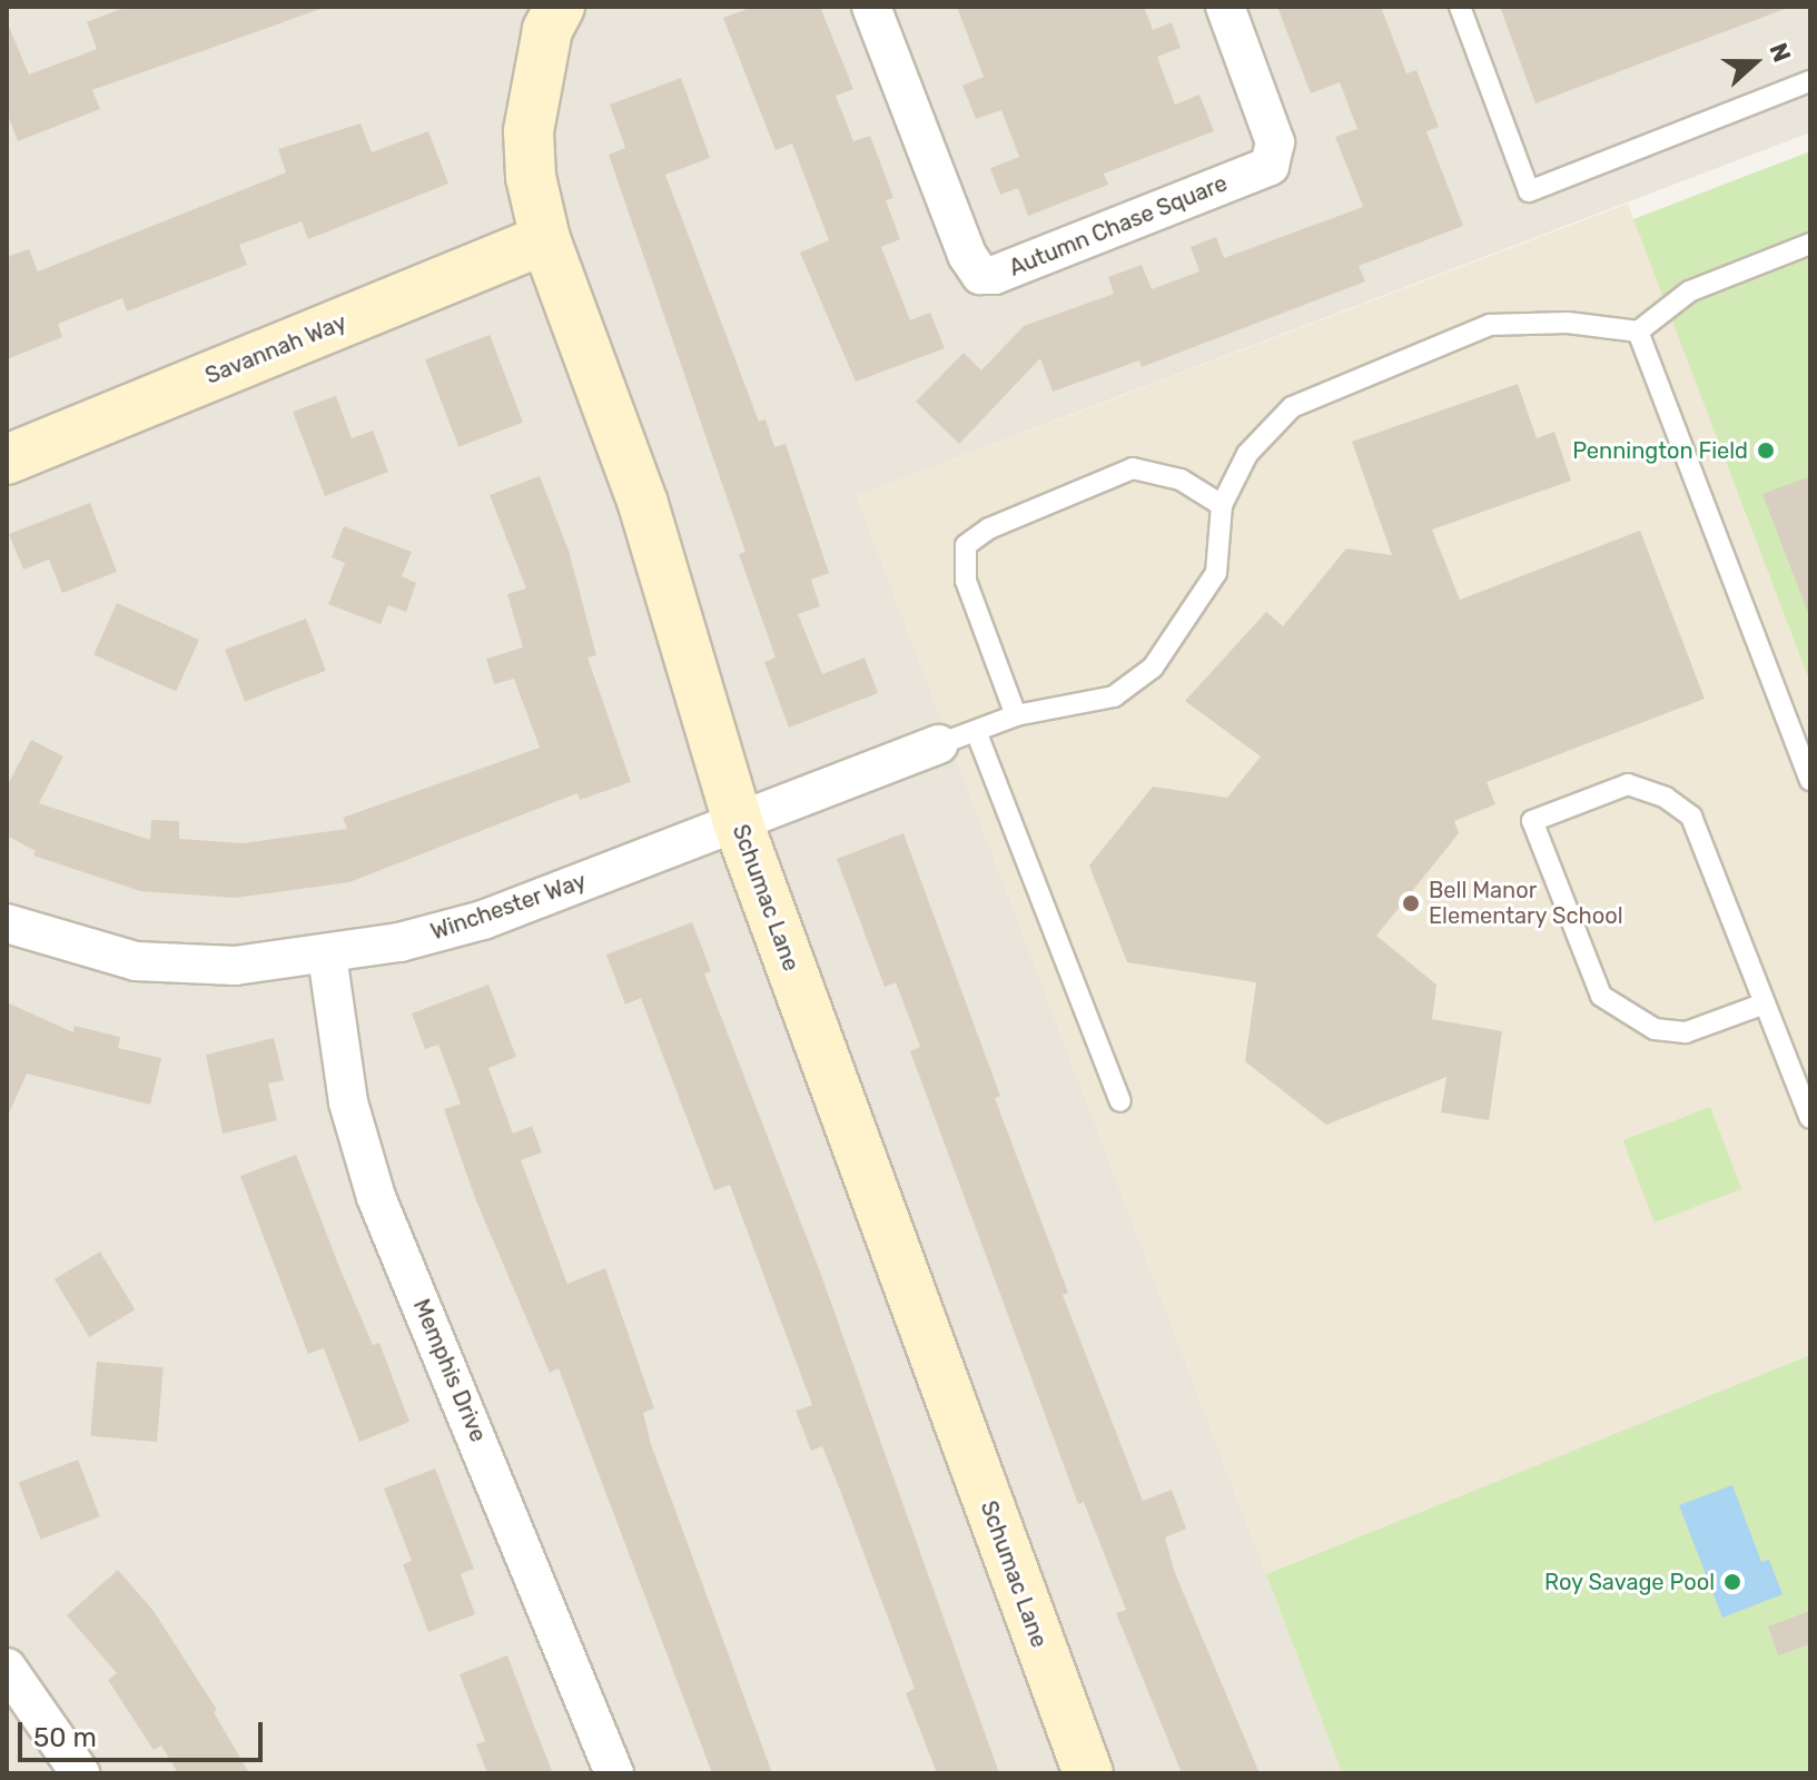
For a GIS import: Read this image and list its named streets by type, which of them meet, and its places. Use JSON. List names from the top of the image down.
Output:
{
  "streets": {
    "street": [
      "Autumn Chase Square",
      "Savannah Way",
      "Schumac Lane",
      "Winchester Way",
      "Memphis Drive"
    ]
  },
  "crossings": [
    ["Savannah Way", "Schumac Lane"],
    ["Schumac Lane", "Winchester Way"],
    ["Winchester Way", "Memphis Drive"]
  ],
  "places": ["Pennington Field", "Bell Manor Elementary School", "Roy Savage Pool"],
  "scale_bar": "50 m",
  "north": "right"
}
